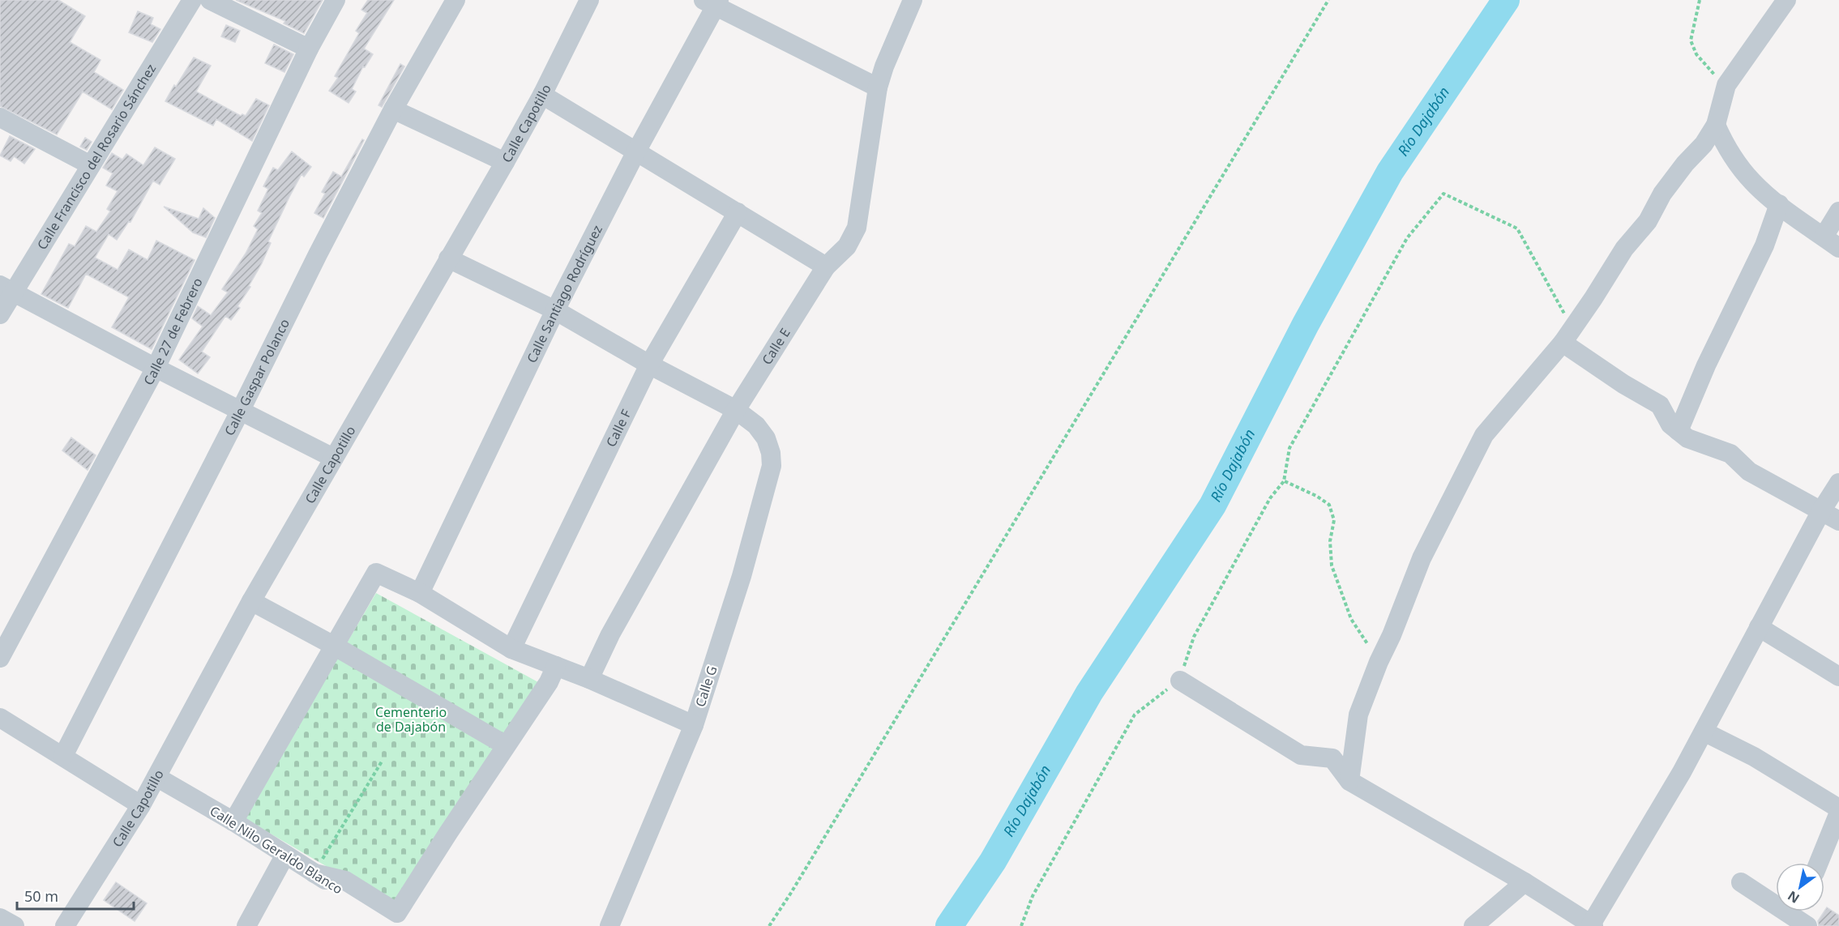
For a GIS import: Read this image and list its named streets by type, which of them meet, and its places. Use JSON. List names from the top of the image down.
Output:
{
  "streets": {
    "street": [
      "Calle Capotillo",
      "Calle Francisco del Rosario Sánchez",
      "Calle Santiago Rodríguez",
      "Calle 27 de Febrero",
      "Calle E",
      "Calle Gaspar Polanco",
      "Calle F",
      "Calle G",
      "Calle Nilo Geraldo Blanco"
    ]
  },
  "crossings": [
    ["Calle Capotillo", "Calle Nilo Geraldo Blanco"],
    ["Calle E", "Calle G"]
  ],
  "water": ["Río Dajabón"],
  "parks": ["Cementerio de Dajabón"],
  "scale_bar": "50 m",
  "north": "bottom left"
}
